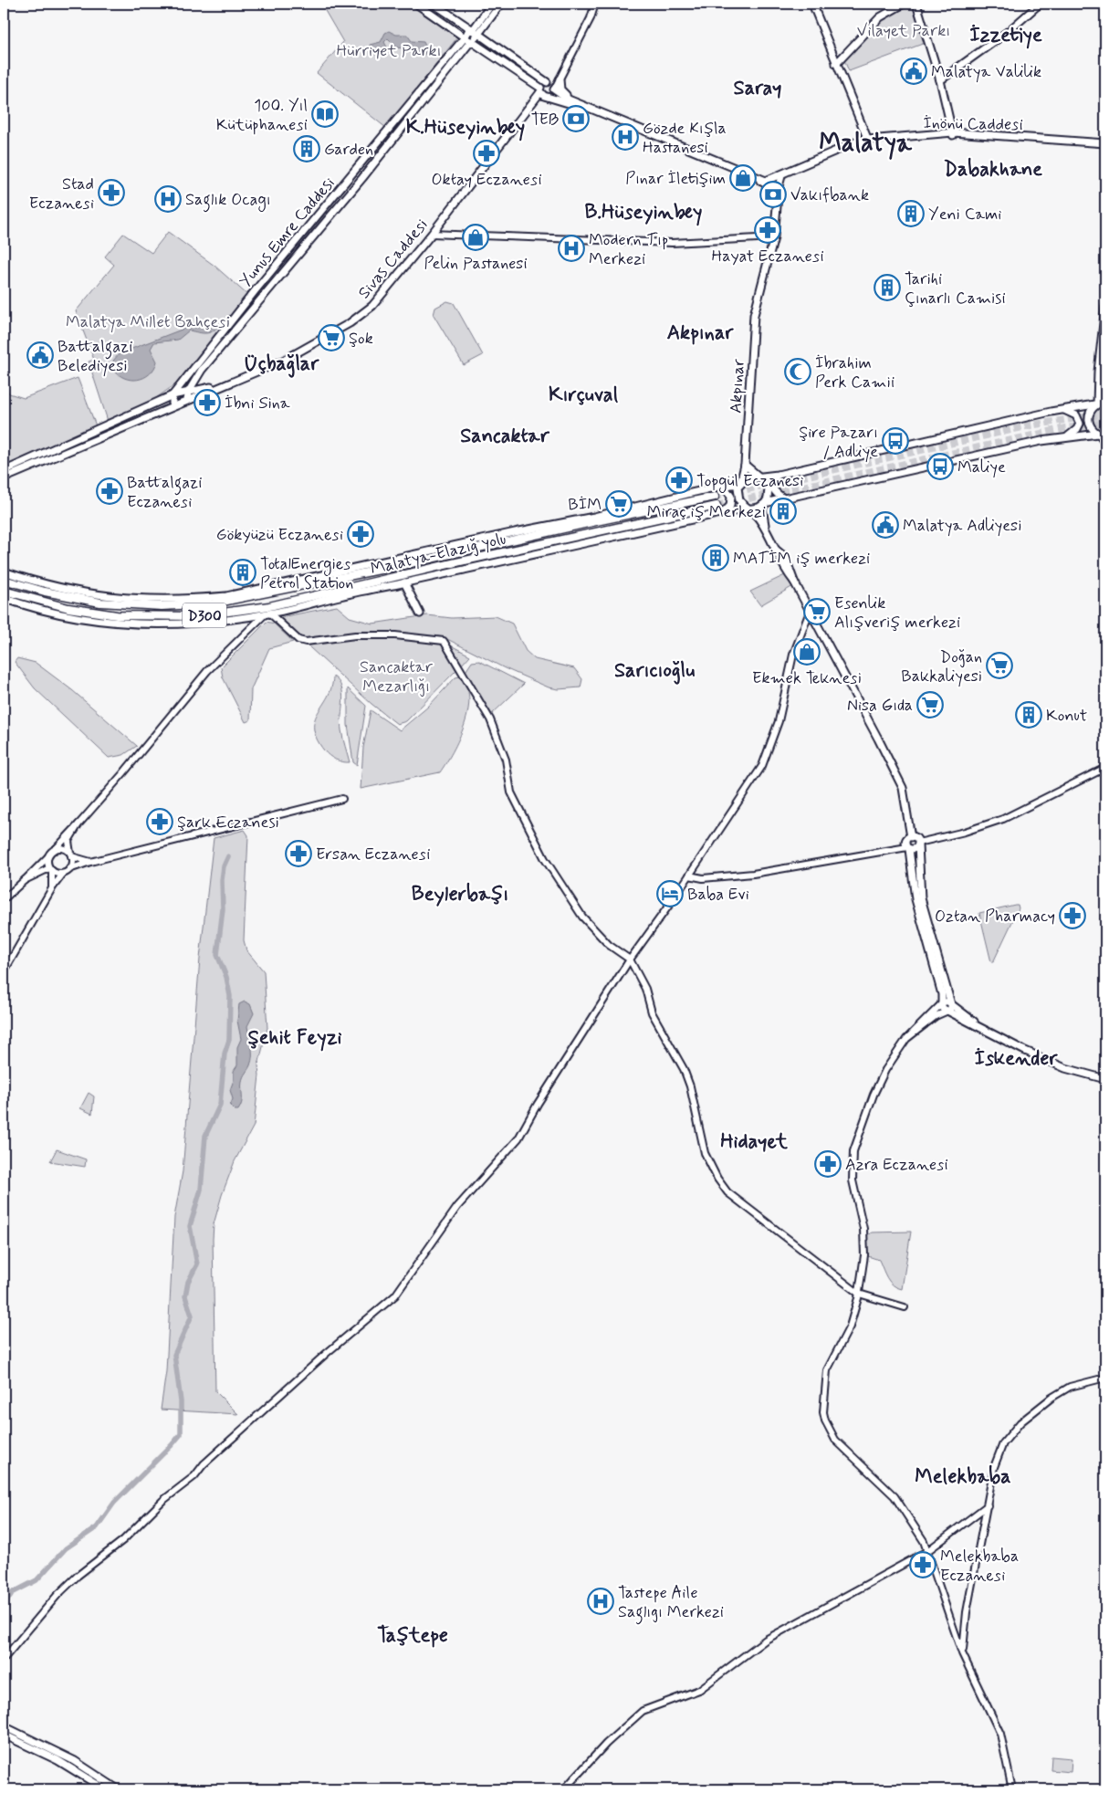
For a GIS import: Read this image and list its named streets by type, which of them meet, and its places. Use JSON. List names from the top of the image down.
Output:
{
  "streets": {
    "highway": ["Malatya-Elazığ yolu", "D300"],
    "main road": [
      "İnönü Caddesi",
      "Yunus Emre Caddesi",
      "Sivas Caddesi",
      "Akpınar"
    ]
  },
  "districts": [
    "İzzetiye",
    "Saray",
    "K.Hüseyinbey",
    "Malatya",
    "Dabakhane",
    "B.Hüseyinbey",
    "Akpınar",
    "Üçbağlar",
    "Kırçuval",
    "Sancaktar",
    "Sarıcıoğlu",
    "Beylerbaşı",
    "Şehit Feyzi",
    "İskender",
    "Hidayet",
    "Melekbaba",
    "Taştepe"
  ],
  "parks": [
    "Vilayet Parkı",
    "Hürriyet Parkı",
    "Malatya Millet Bahçesi",
    "Sancaktar Mezarlığı"
  ],
  "places": {
    "public building": ["Malatya Valilik", "Battalgazi Belediyesi", "Malatya Adliyesi"],
    "library": ["100. Yıl Kütüphanesi"],
    "bank": ["TEB", "Vakıfbank"],
    "hospital": [
      "Gözde Kışla Hastanesi",
      "Saglık Ocagı",
      "Modern Tıp Merkezi",
      "Tastepe Aile Saglıgı Merkezi"
    ],
    "building": [
      "Garden",
      "Yeni Cami",
      "Tarihi Çınarlı Camisi",
      "Miraç iş Merkezi",
      "MATİM iş merkezi",
      "TotalEnergies Petrol Station",
      "Konut"
    ],
    "pharmacy": [
      "Oktay Eczanesi",
      "Stad Eczanesi",
      "Hayat Eczanesi",
      "İbni Sina",
      "Topgül Eczanesi",
      "Battalgazi Eczanesi",
      "Gökyüzü Eczanesi",
      "Şark Eczanesi",
      "Ersan Eczanesi",
      "Oztan Pharmacy",
      "Azra Eczanesi",
      "Melekbaba Eczanesi"
    ],
    "shop": ["Pınar İletişim", "Pelin Pastanesi", "Ekmek Teknesi"],
    "supermarket": [
      "Şok",
      "BİM",
      "Esenlik Alışveriş merkezi",
      "Doğan Bakkaliyesi",
      "Nisa Gıda"
    ],
    "mosque": ["İbrahim Perk Camii"],
    "bus stop": ["Şire Pazarı / Adliye", "Maliye"],
    "hotel": ["Baba Evi"]
  }
}
